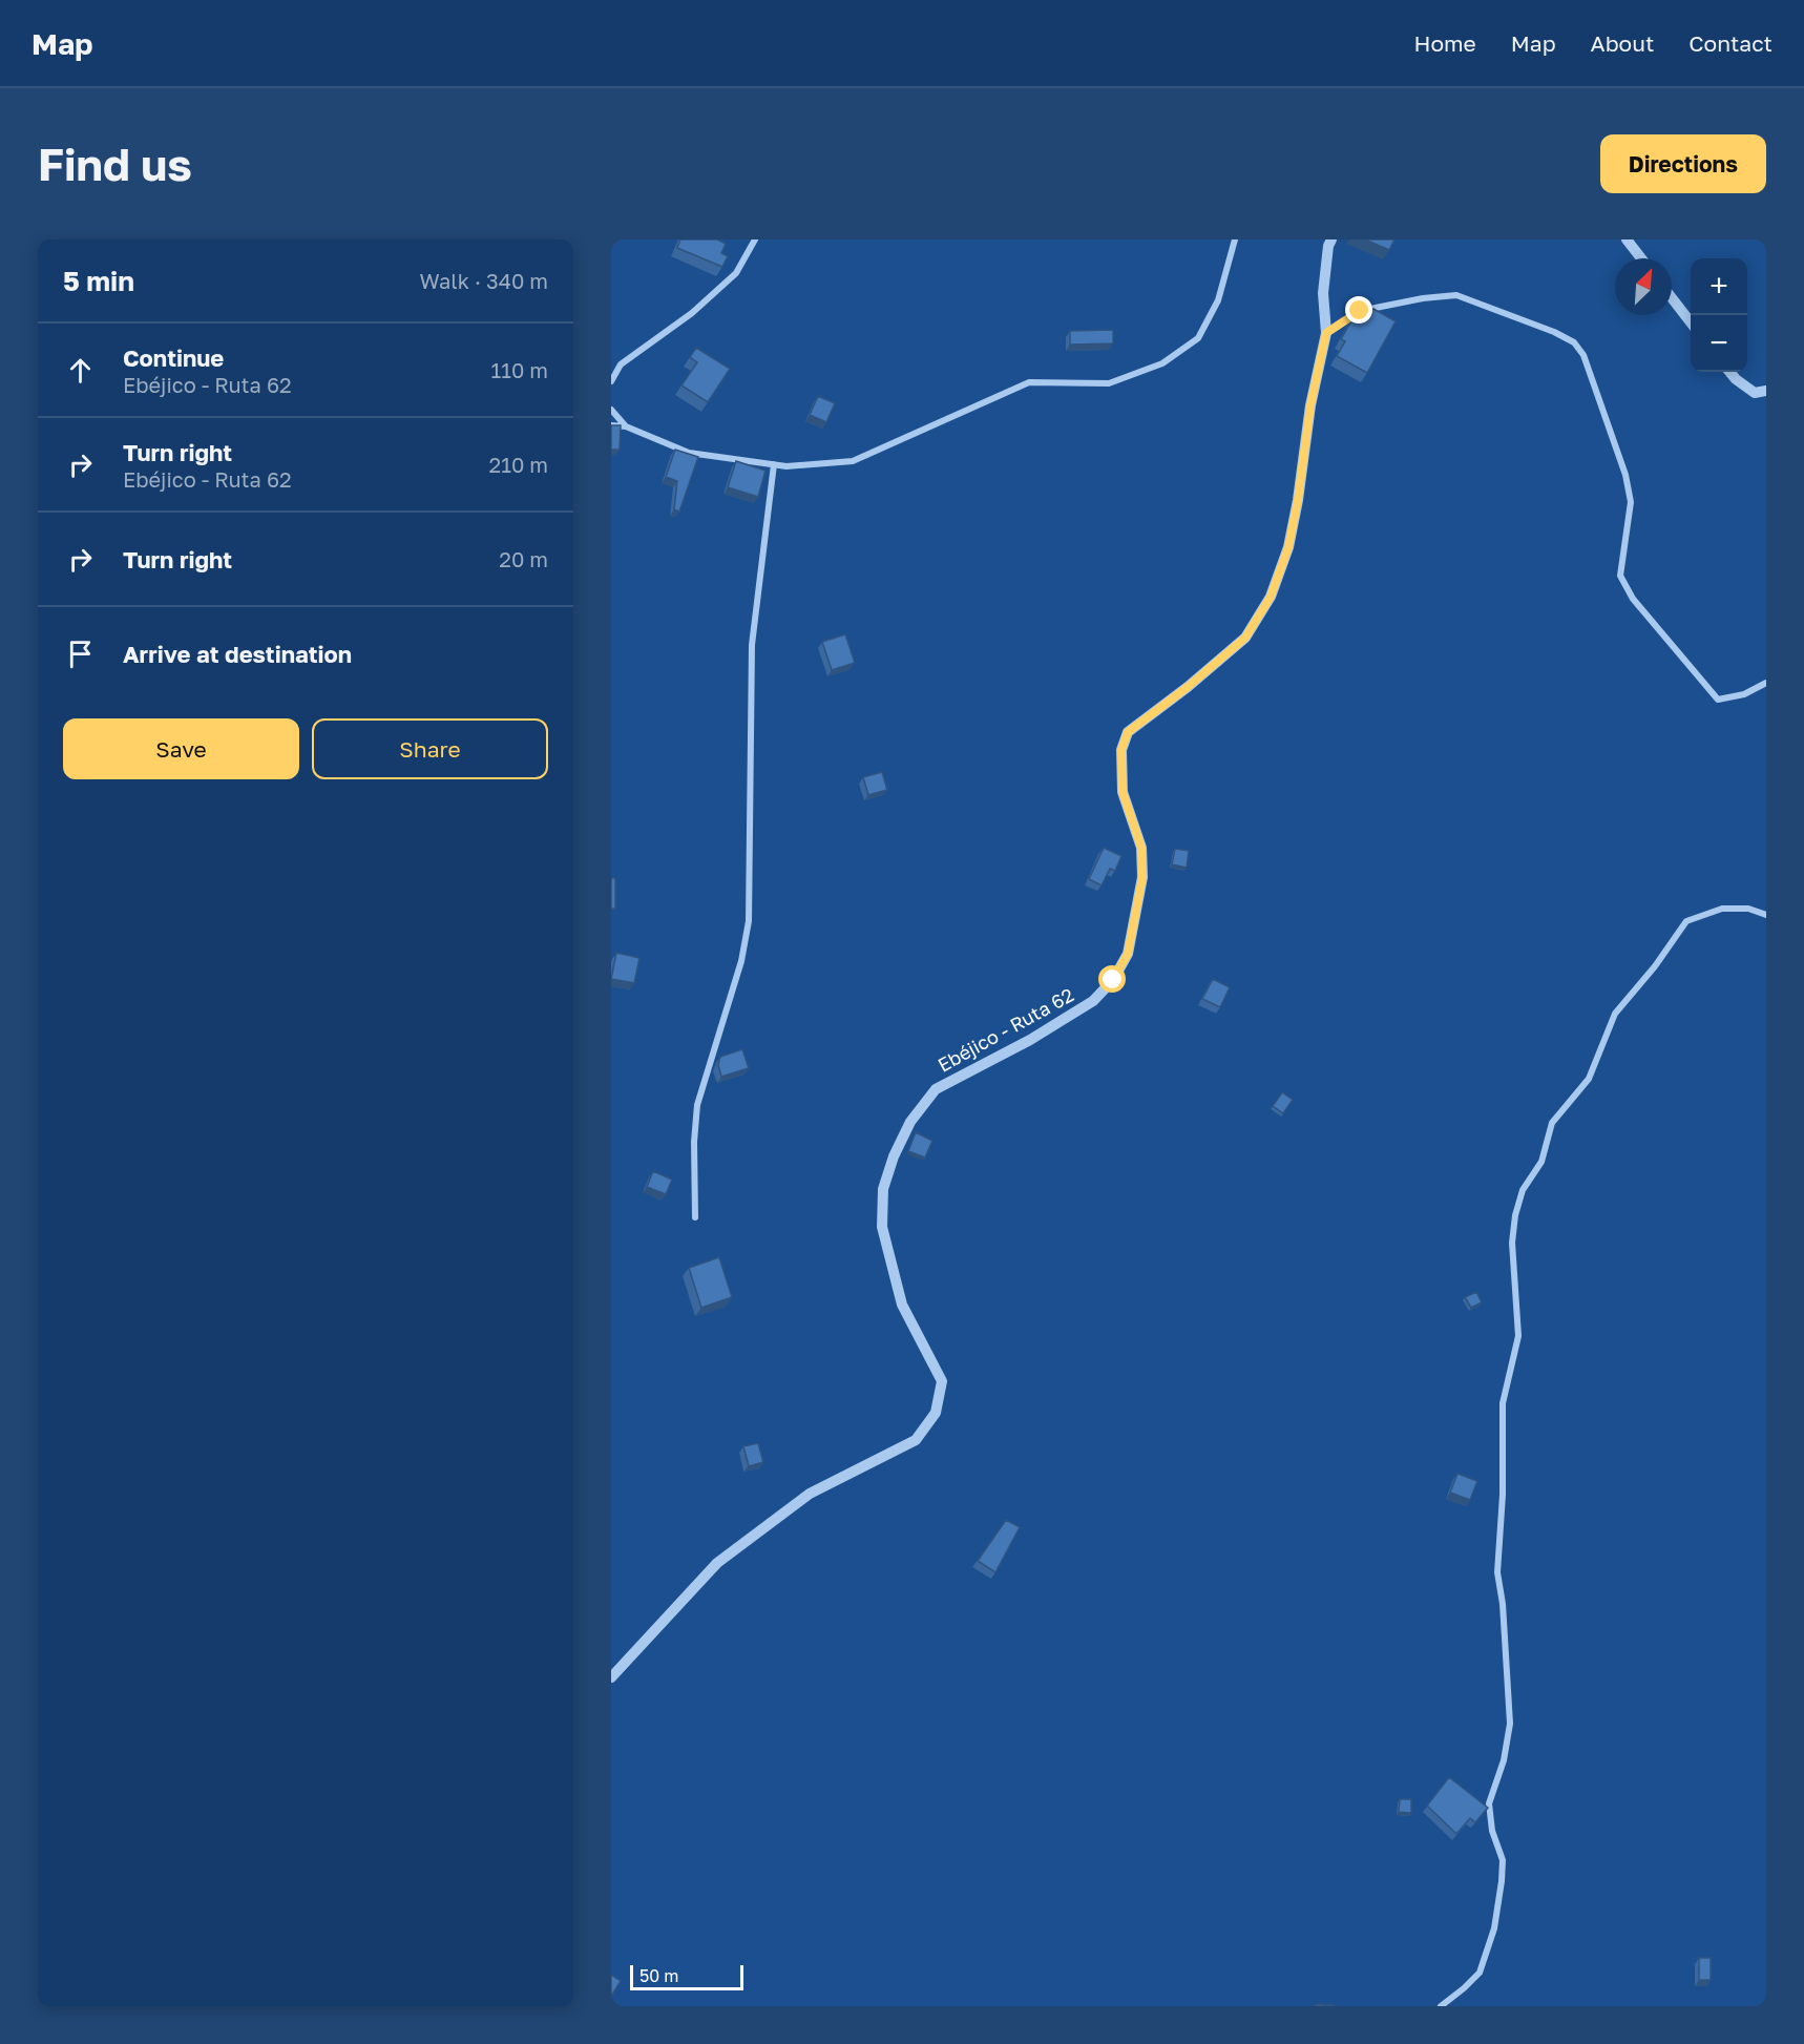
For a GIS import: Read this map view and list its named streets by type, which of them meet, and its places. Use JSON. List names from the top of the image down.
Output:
{
  "streets": {
    "street": ["Ebéjico - Ruta 62"]
  },
  "scale_bar": "50 m",
  "north": "top right",
  "page": {
    "header": "Map",
    "nav": [
      "Home",
      "Map",
      "About",
      "Contact"
    ],
    "buttons": [
      "Directions",
      ["Save", "Share"]
    ],
    "title": "Find us",
    "heading": ["5 min", "Walk · 340 m"],
    "map_buttons": ["+", "−"],
    "list": [
      ["Continue", "Ebéjico - Ruta 62", "110 m"],
      ["Turn right", "Ebéjico - Ruta 62", "210 m"],
      ["Turn right", "20 m"],
      "Arrive at destination"
    ],
    "scale": "50 m"
  }
}
